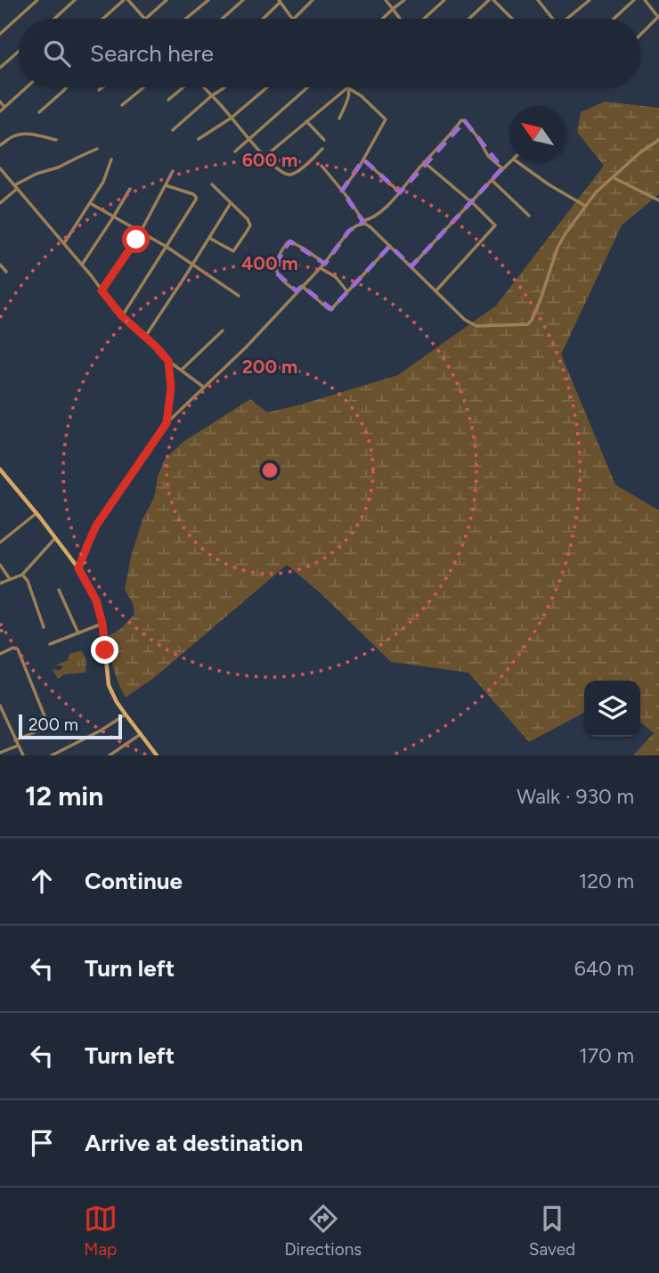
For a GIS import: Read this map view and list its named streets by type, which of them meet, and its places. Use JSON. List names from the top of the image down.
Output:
{
  "scale_bar": "200 m",
  "north": "top left",
  "page": {
    "search": "Search here",
    "scale": "200 m",
    "heading": ["12 min", "Walk · 930 m"],
    "list": [
      ["Continue", "120 m"],
      ["Turn left", "640 m"],
      ["Turn left", "170 m"],
      "Arrive at destination"
    ],
    "nav": ["Map", "Directions", "Saved"]
  },
  "rings": ["600 m", "400 m", "200 m"]
}
